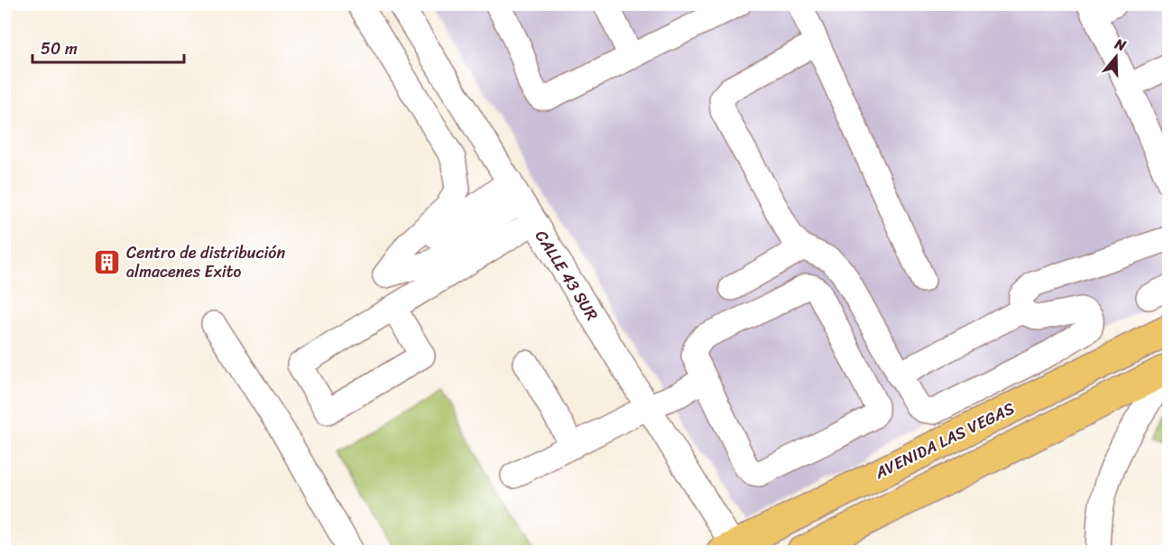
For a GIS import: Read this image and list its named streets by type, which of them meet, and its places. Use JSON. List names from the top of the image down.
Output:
{
  "streets": {
    "main road": ["AVENIDA LAS VEGAS"],
    "street": ["CALLE 43 SUR"]
  },
  "crossings": [
    ["CALLE 43 SUR", "AVENIDA LAS VEGAS"]
  ],
  "places": {
    "building": ["Centro de distribución almacenes Exito"]
  },
  "scale_bar": "50 m",
  "north": "top"
}
